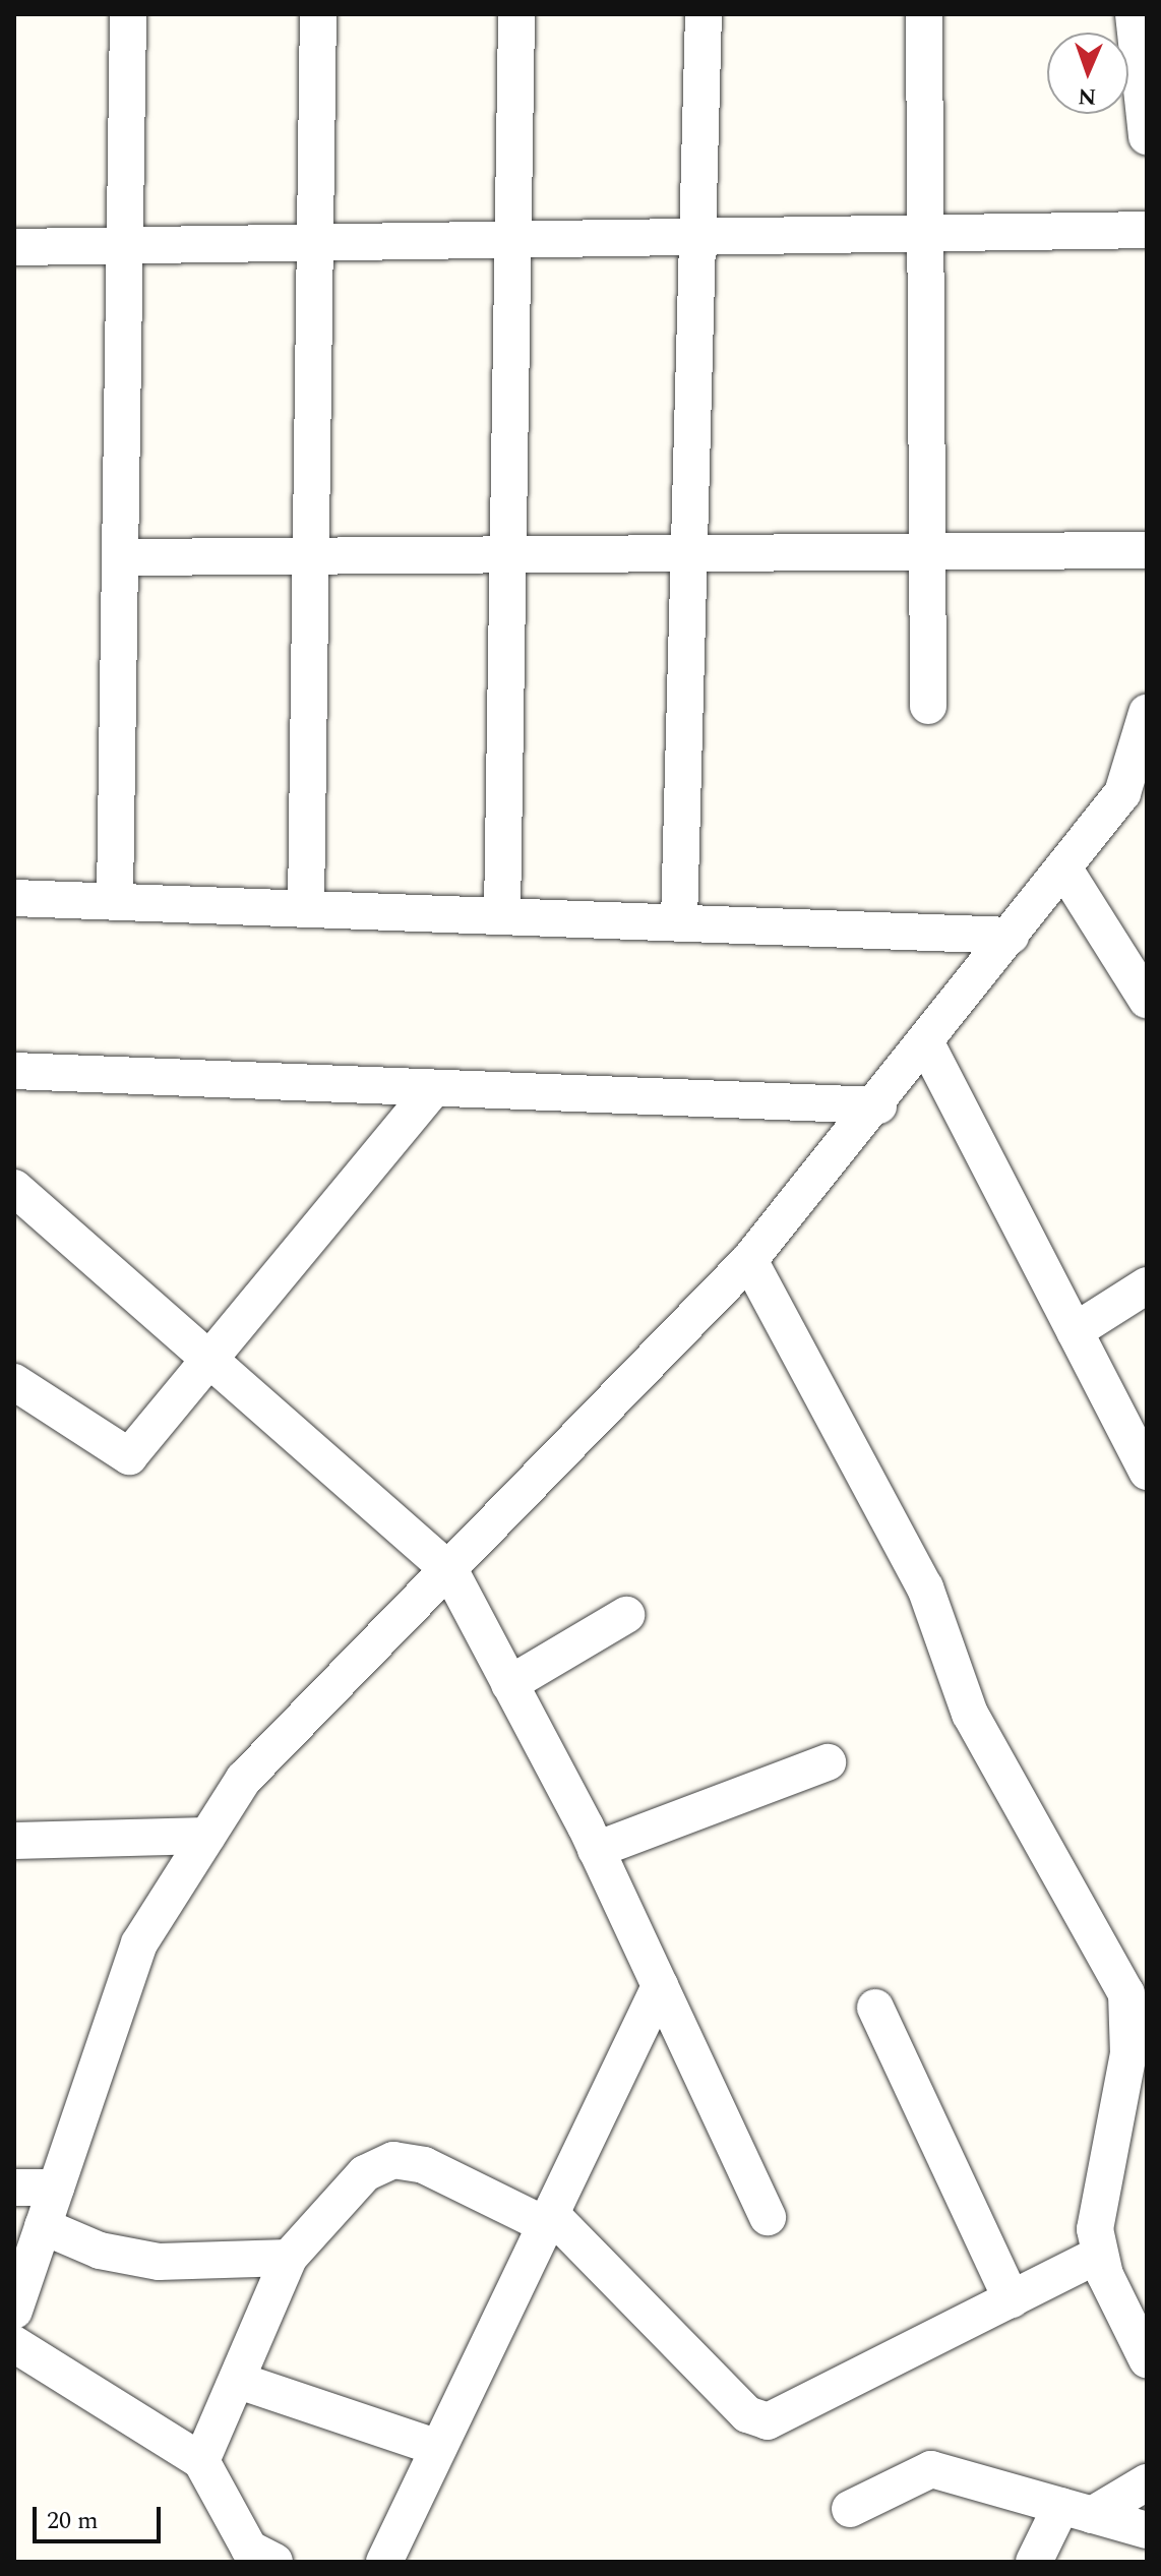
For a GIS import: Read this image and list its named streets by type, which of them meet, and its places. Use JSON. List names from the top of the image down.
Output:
{
  "scale_bar": "20 m",
  "north": "bottom"
}
